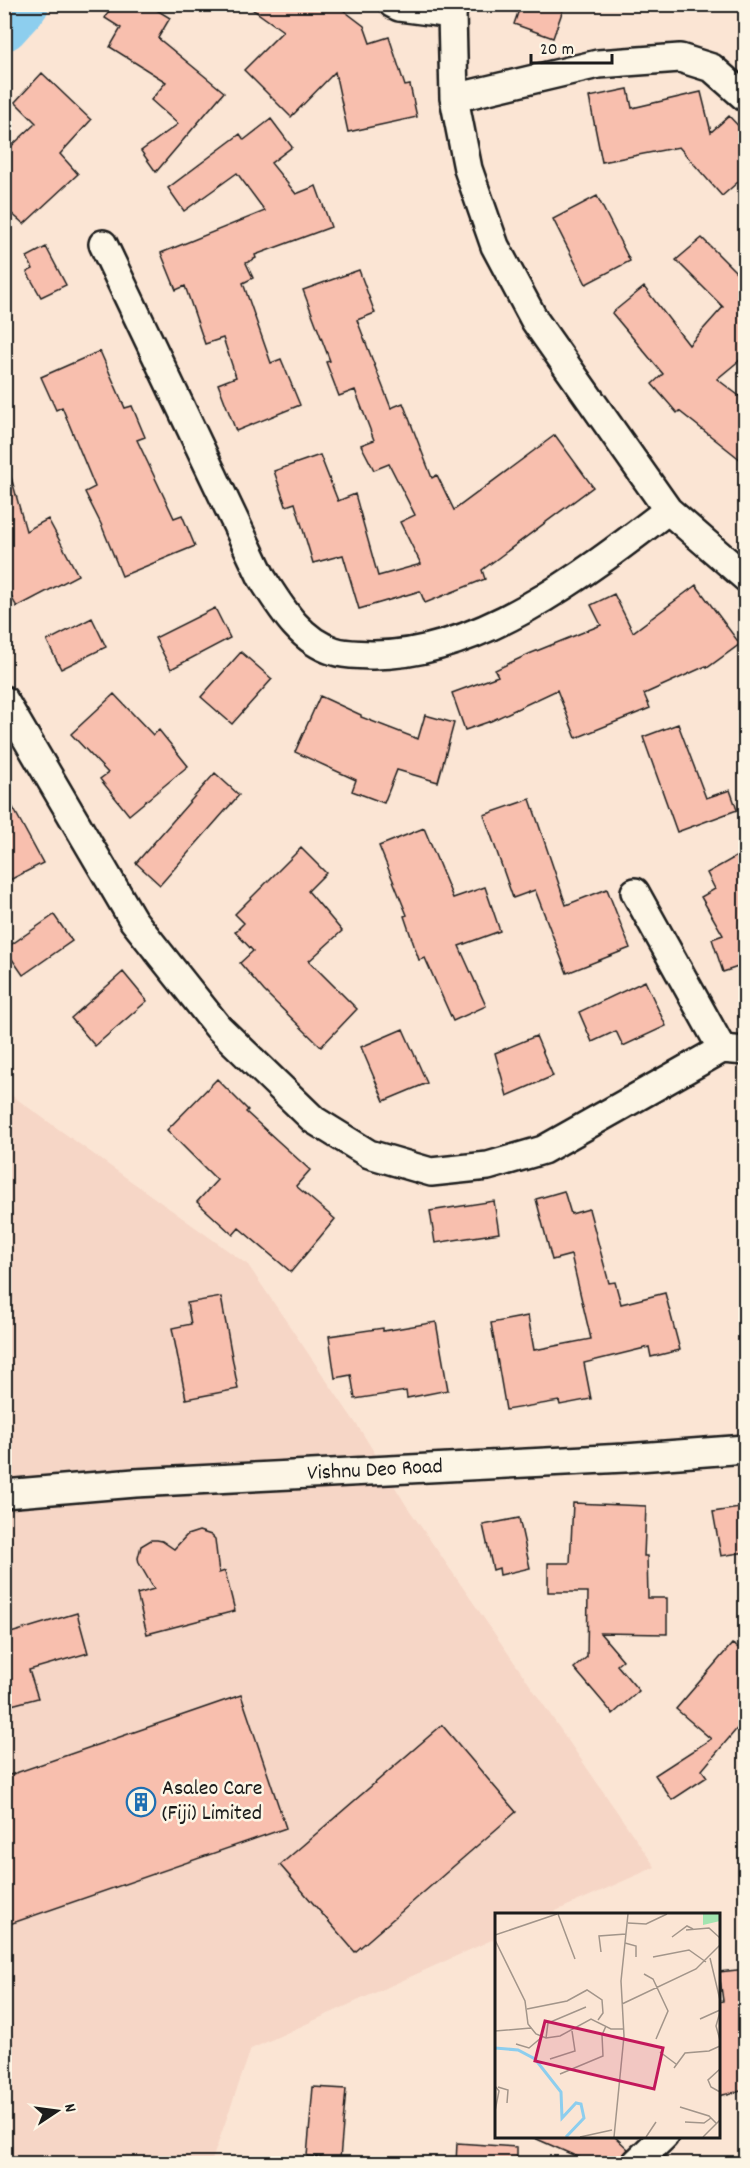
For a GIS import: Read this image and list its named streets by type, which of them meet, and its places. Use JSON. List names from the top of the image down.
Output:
{
  "streets": {
    "street": ["Vishnu Deo Road"]
  },
  "places": {
    "building": ["Asaleo Care (Fiji) Limited"]
  },
  "scale_bar": "20 m",
  "north": "right"
}
